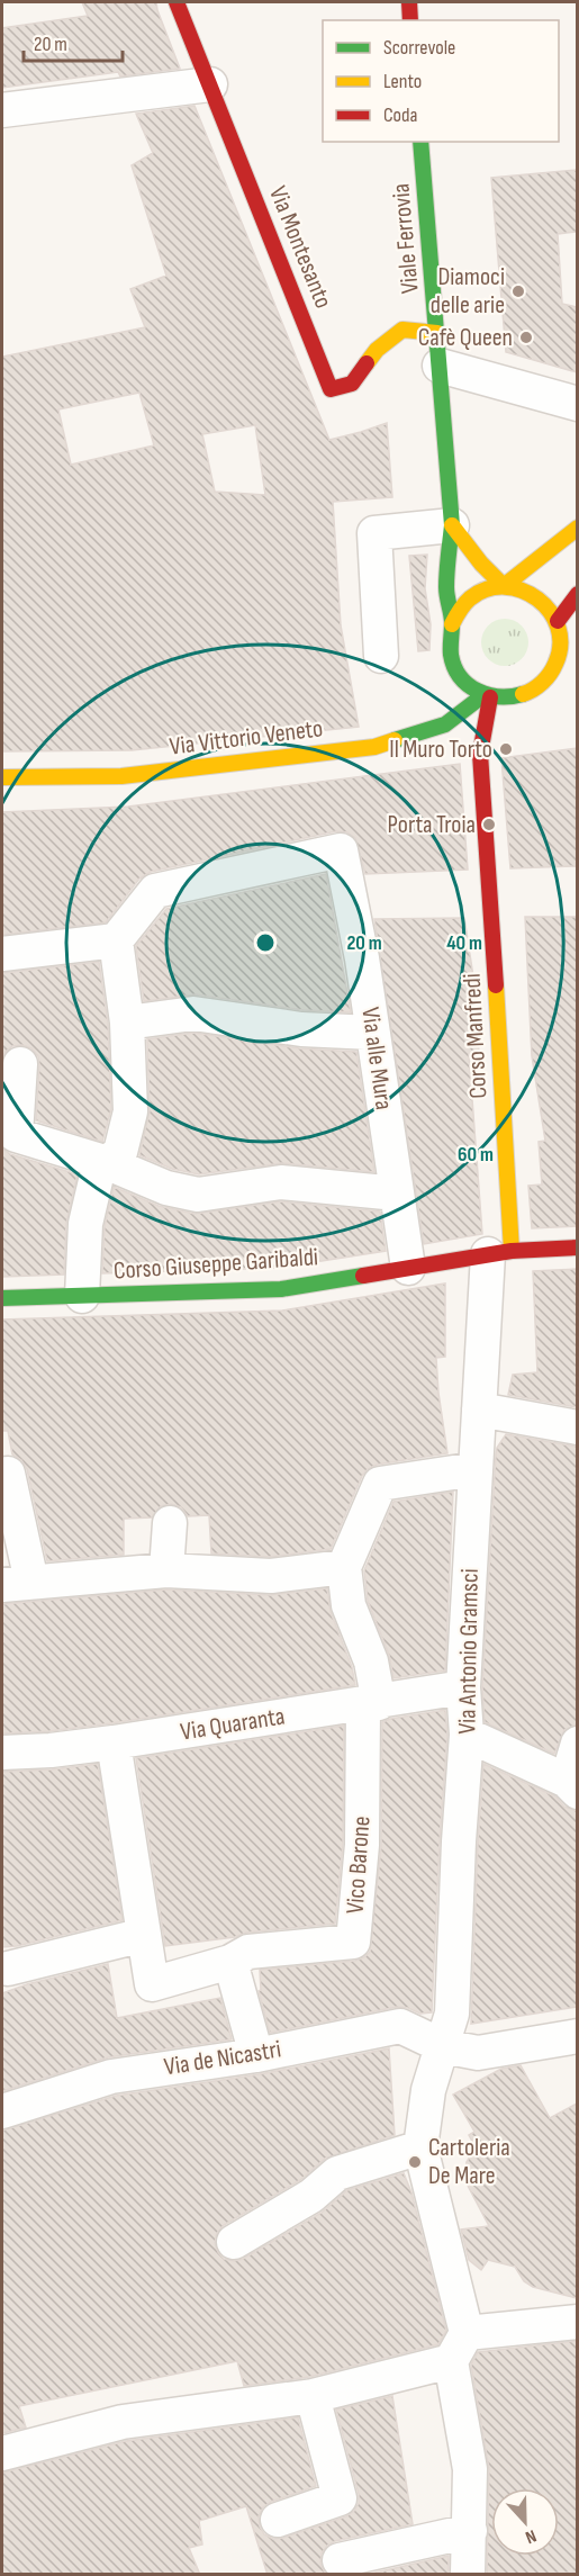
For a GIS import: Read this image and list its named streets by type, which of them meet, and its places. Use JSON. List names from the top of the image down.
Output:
{
  "streets": {
    "street": [
      "Viale Ferrovia",
      "Via Montesanto",
      "Via Vittorio Veneto",
      "Corso Manfredi",
      "Via alle Mura",
      "Corso Giuseppe Garibaldi",
      "Via Antonio Gramsci",
      "Via Quaranta",
      "Vico Barone",
      "Via de Nicastri"
    ]
  },
  "crossings": [
    ["Viale Ferrovia", "Via Montesanto"],
    ["Viale Ferrovia", "Via Vittorio Veneto"],
    ["Viale Ferrovia", "Corso Manfredi"],
    ["Via Vittorio Veneto", "Corso Manfredi"],
    ["Corso Manfredi", "Corso Giuseppe Garibaldi"],
    ["Corso Manfredi", "Via Antonio Gramsci"],
    ["Via alle Mura", "Corso Giuseppe Garibaldi"],
    ["Corso Giuseppe Garibaldi", "Via Antonio Gramsci"],
    ["Via Antonio Gramsci", "Via Quaranta"],
    ["Via Antonio Gramsci", "Via de Nicastri"],
    ["Via Quaranta", "Vico Barone"]
  ],
  "places": [
    "Diamoci delle arie",
    "Cafè Queen",
    "Il Muro Torto",
    "Porta Troia",
    "Cartoleria De Mare"
  ],
  "legend": ["Scorrevole", "Lento", "Coda"],
  "scale_bar": "20 m",
  "north": "bottom",
  "rings": ["20 m", "40 m", "60 m"]
}
